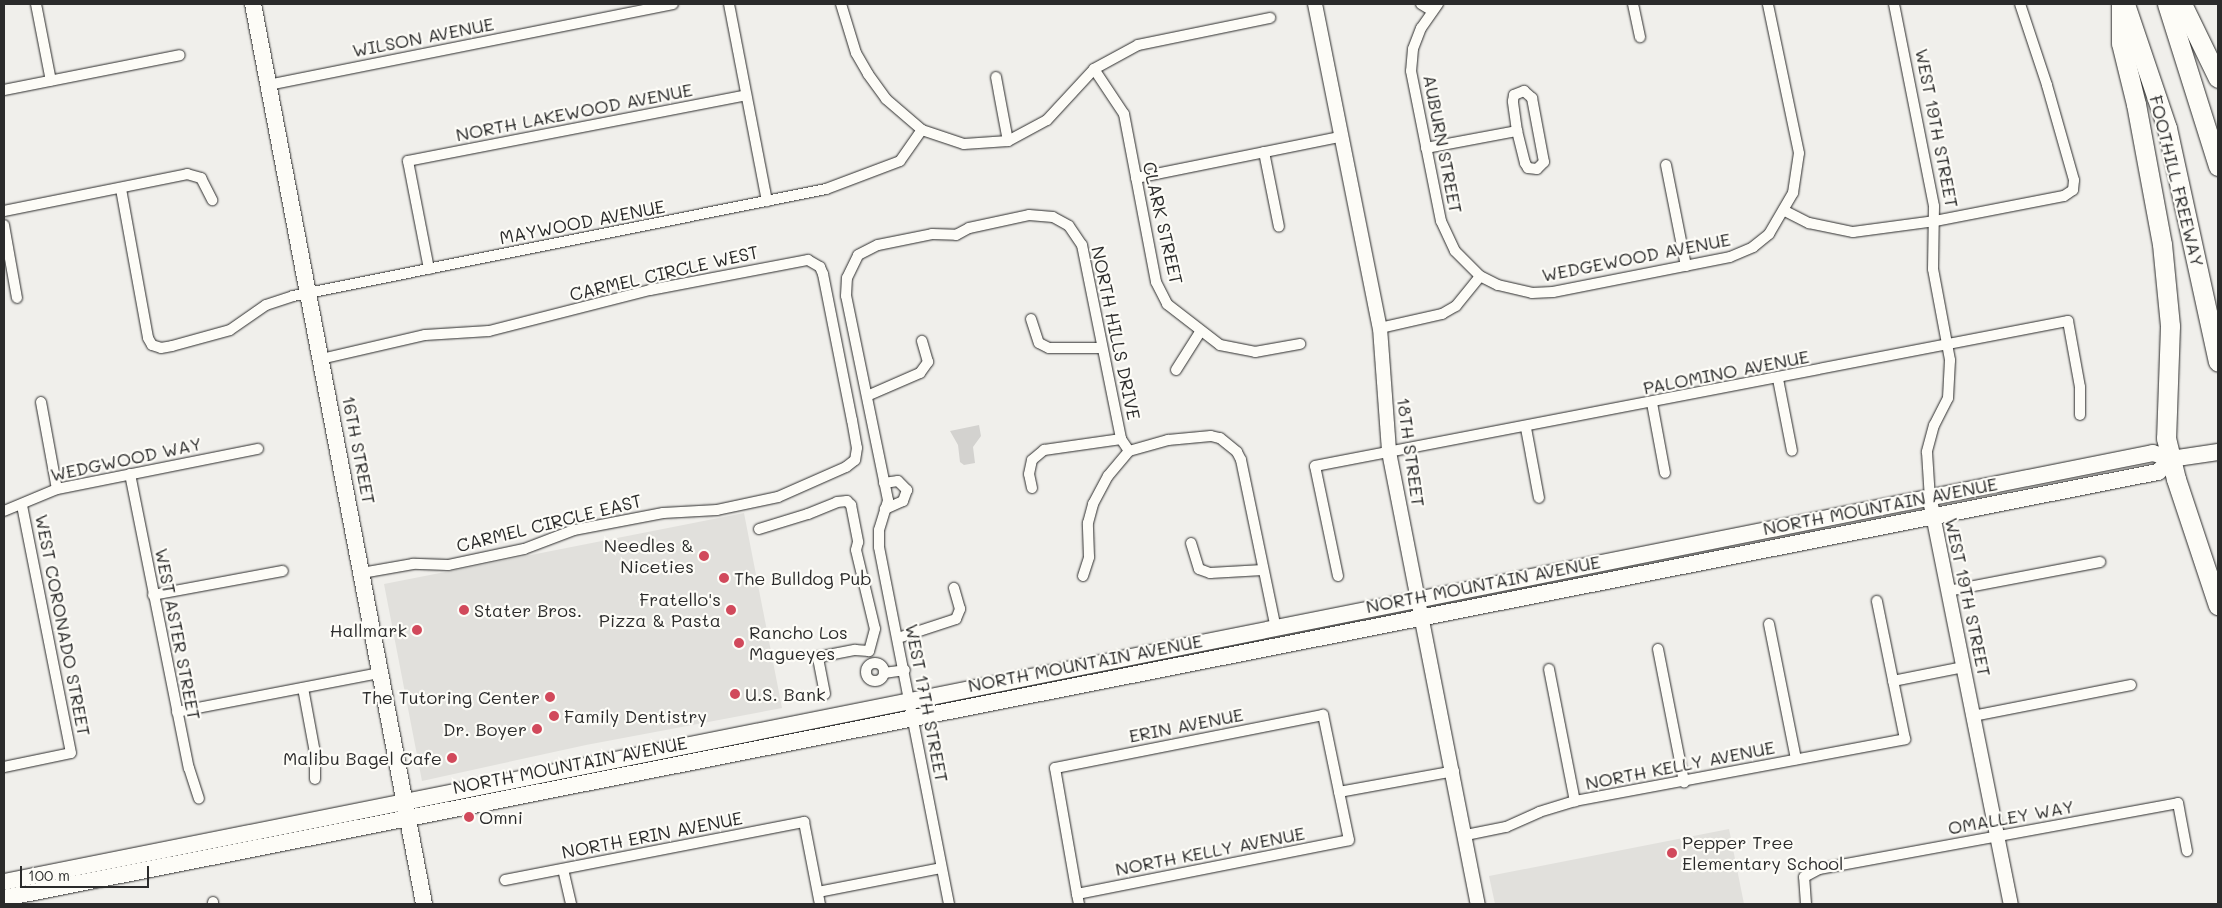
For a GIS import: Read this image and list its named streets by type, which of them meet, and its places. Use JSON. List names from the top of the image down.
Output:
{
  "streets": {
    "highway": ["FOOTHILL FREEWAY"],
    "main road": [
      "WEST 19TH STREET",
      "16TH STREET",
      "18TH STREET",
      "NORTH MOUNTAIN AVENUE"
    ],
    "street": [
      "WILSON AVENUE",
      "NORTH LAKEWOOD AVENUE",
      "AUBURN STREET",
      "MAYWOOD AVENUE",
      "CLARK STREET",
      "WEDGEWOOD AVENUE",
      "CARMEL CIRCLE WEST",
      "NORTH HILLS DRIVE",
      "PALOMINO AVENUE",
      "WEDGWOOD WAY",
      "CARMEL CIRCLE EAST",
      "WEST CORONADO STREET",
      "WEST ASTER STREET",
      "WEST 17TH STREET",
      "ERIN AVENUE",
      "NORTH KELLY AVENUE",
      "OMALLEY WAY",
      "NORTH ERIN AVENUE"
    ]
  },
  "crossings": [
    ["WILSON AVENUE", "16TH STREET"],
    ["NORTH LAKEWOOD AVENUE", "MAYWOOD AVENUE"],
    ["WEST 19TH STREET", "PALOMINO AVENUE"],
    ["WEST 19TH STREET", "NORTH MOUNTAIN AVENUE"],
    ["WEST 19TH STREET", "OMALLEY WAY"],
    ["AUBURN STREET", "WEDGEWOOD AVENUE"],
    ["MAYWOOD AVENUE", "16TH STREET"],
    ["CARMEL CIRCLE WEST", "16TH STREET"],
    ["CARMEL CIRCLE WEST", "CARMEL CIRCLE EAST"],
    ["NORTH HILLS DRIVE", "WEST 17TH STREET"],
    ["PALOMINO AVENUE", "18TH STREET"],
    ["16TH STREET", "NORTH MOUNTAIN AVENUE"],
    ["16TH STREET", "CARMEL CIRCLE EAST"],
    ["18TH STREET", "NORTH MOUNTAIN AVENUE"],
    ["18TH STREET", "NORTH KELLY AVENUE"],
    ["WEDGWOOD WAY", "WEST CORONADO STREET"],
    ["WEDGWOOD WAY", "WEST ASTER STREET"],
    ["NORTH MOUNTAIN AVENUE", "WEST 17TH STREET"],
    ["ERIN AVENUE", "NORTH KELLY AVENUE"]
  ],
  "places": [
    "Needles & Niceties",
    "The Bulldog Pub",
    "Stater Bros.",
    "Fratello's Pizza & Pasta",
    "Hallmark",
    "Rancho Los Magueyes",
    "U.S. Bank",
    "The Tutoring Center",
    "Family Dentistry",
    "Dr. Boyer",
    "Malibu Bagel Cafe",
    "Omni",
    "Pepper Tree Elementary School"
  ],
  "scale_bar": "100 m"
}
